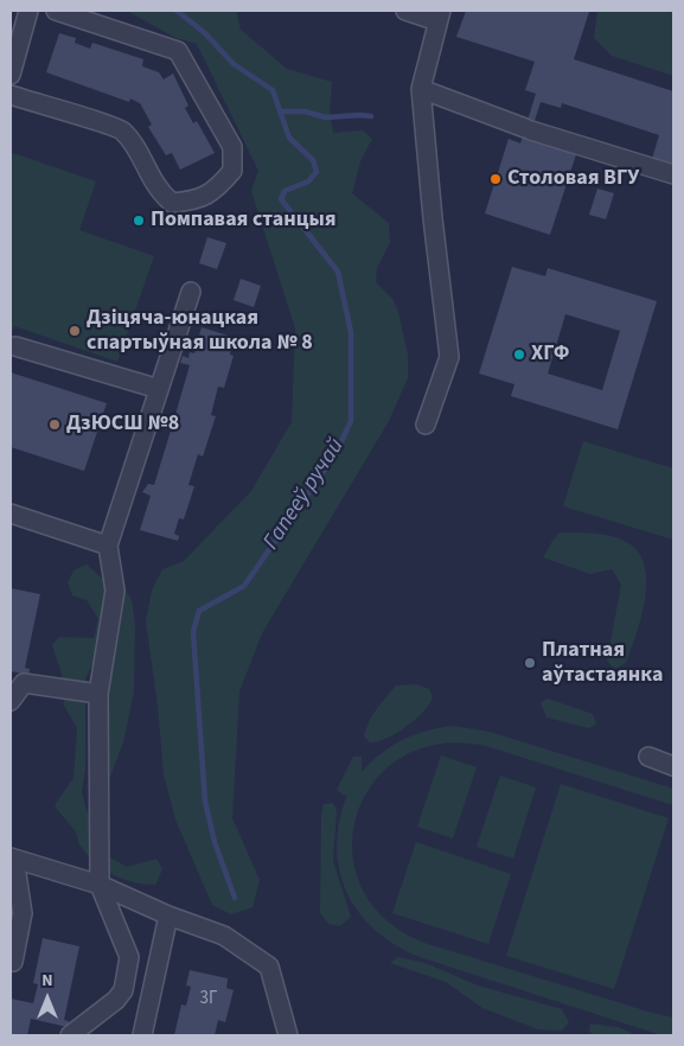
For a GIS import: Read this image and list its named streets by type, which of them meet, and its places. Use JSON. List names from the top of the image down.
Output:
{
  "water": ["Гапееў ручай"],
  "places": [
    "Столовая ВГУ",
    "Помпавая станцыя",
    "Дзіцяча-юнацкая спартыўная школа № 8",
    "ХГФ",
    "ДзЮСШ №8",
    "Платная аўтастаянка"
  ],
  "house_numbers": ["3Г"],
  "north": "top"
}
